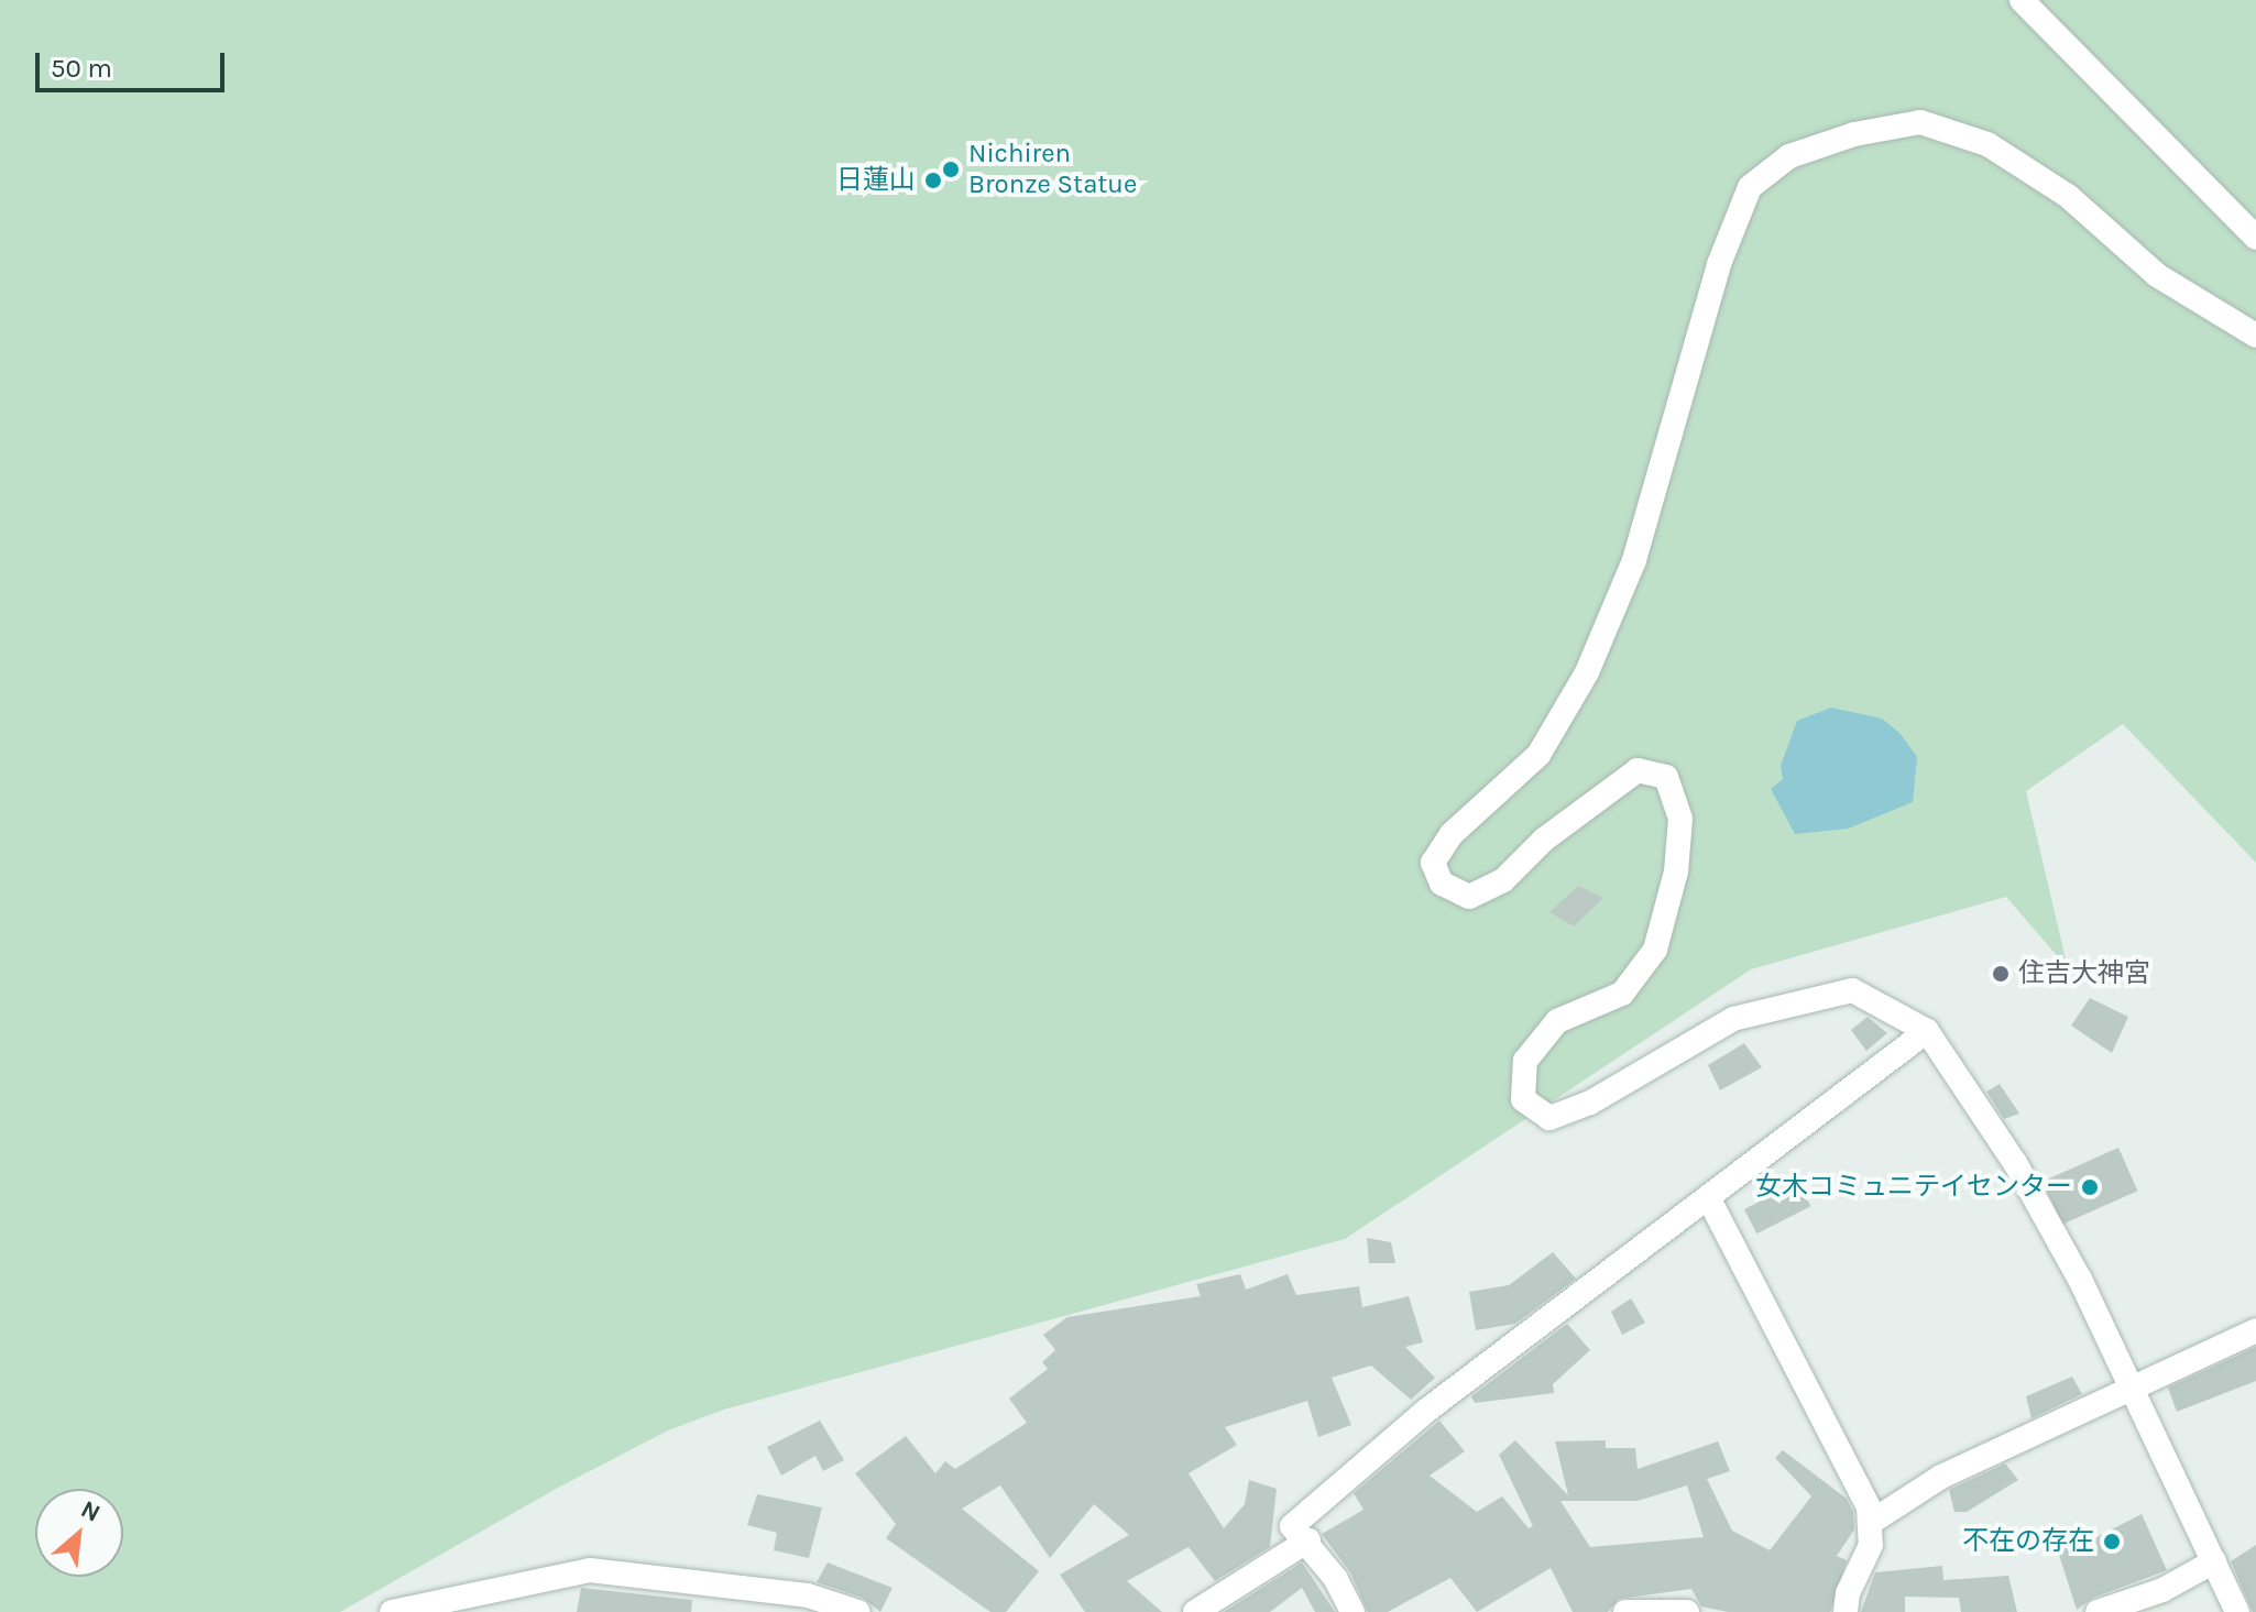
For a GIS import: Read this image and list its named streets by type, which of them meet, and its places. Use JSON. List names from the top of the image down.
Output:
{
  "places": [
    "Nichiren Bronze Statue",
    "日蓮山",
    "住吉大神宮",
    "女木コミュニテイセンター",
    "不在の存在"
  ],
  "scale_bar": "50 m",
  "north": "top right"
}
